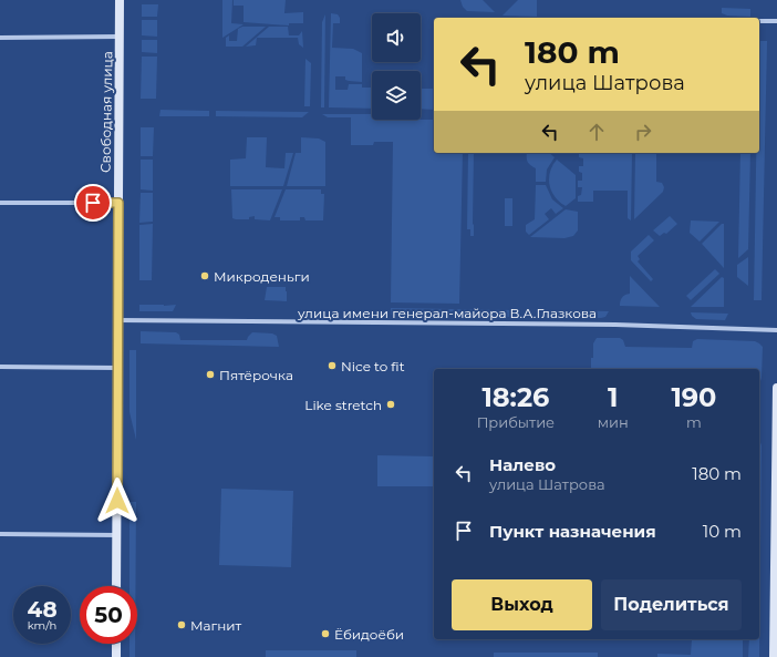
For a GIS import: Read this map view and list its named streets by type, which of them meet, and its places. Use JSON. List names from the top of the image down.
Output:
{
  "streets": {
    "main road": ["Свободная улица"],
    "street": ["улица имени генерал-майора В.А.Глазкова"]
  },
  "crossings": [
    ["Свободная улица", "улица имени генерал-майора В.А.Глазкова"]
  ],
  "places": [
    "Микроденьги",
    "Nice to fit",
    "Пятёрочка",
    "Like stretch",
    "Магнит",
    "Ёбидоёби"
  ],
  "page": {
    "turn": ["180 m", "улица Шатрова"],
    "eta": [
      "18:26",
      "Прибытие",
      "1",
      "мин",
      "190",
      "m"
    ],
    "list": [
      {
        "name": "Налево",
        "note": "улица Шатрова",
        "value": "180 m"
      },
      {
        "name": "Пункт назначения",
        "value": "10 m"
      }
    ],
    "buttons": ["Выход", "Поделиться"],
    "speed": "48 km/h",
    "limit": "50"
  }
}
